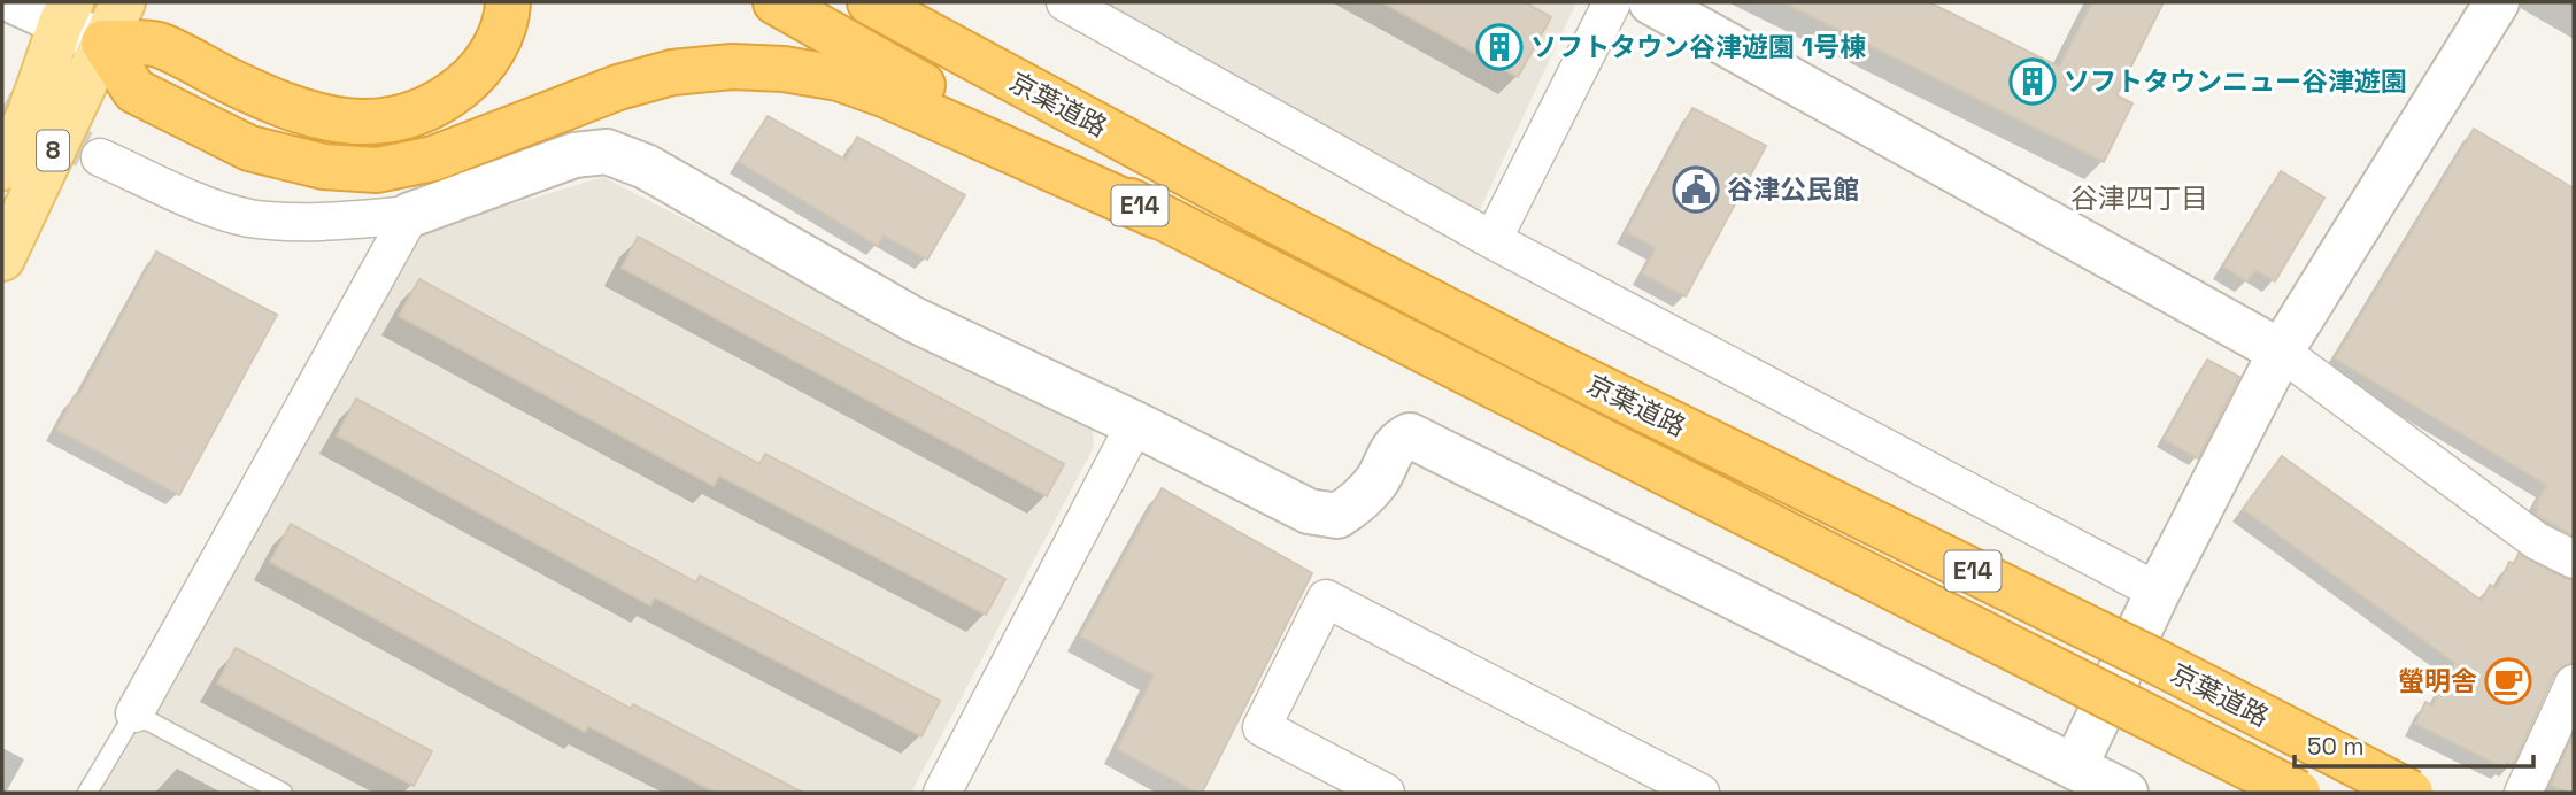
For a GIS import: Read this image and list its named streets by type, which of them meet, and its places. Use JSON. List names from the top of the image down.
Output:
{
  "streets": {
    "highway": ["京葉道路", "E14"],
    "main road": ["8"]
  },
  "districts": ["谷津四丁目"],
  "places": {
    "building": ["ソフトタウン谷津遊園 1号棟", "ソフトタウンニュー谷津遊園"],
    "public building": ["谷津公民館"],
    "cafe": ["螢明舎"]
  },
  "scale_bar": "50 m"
}
